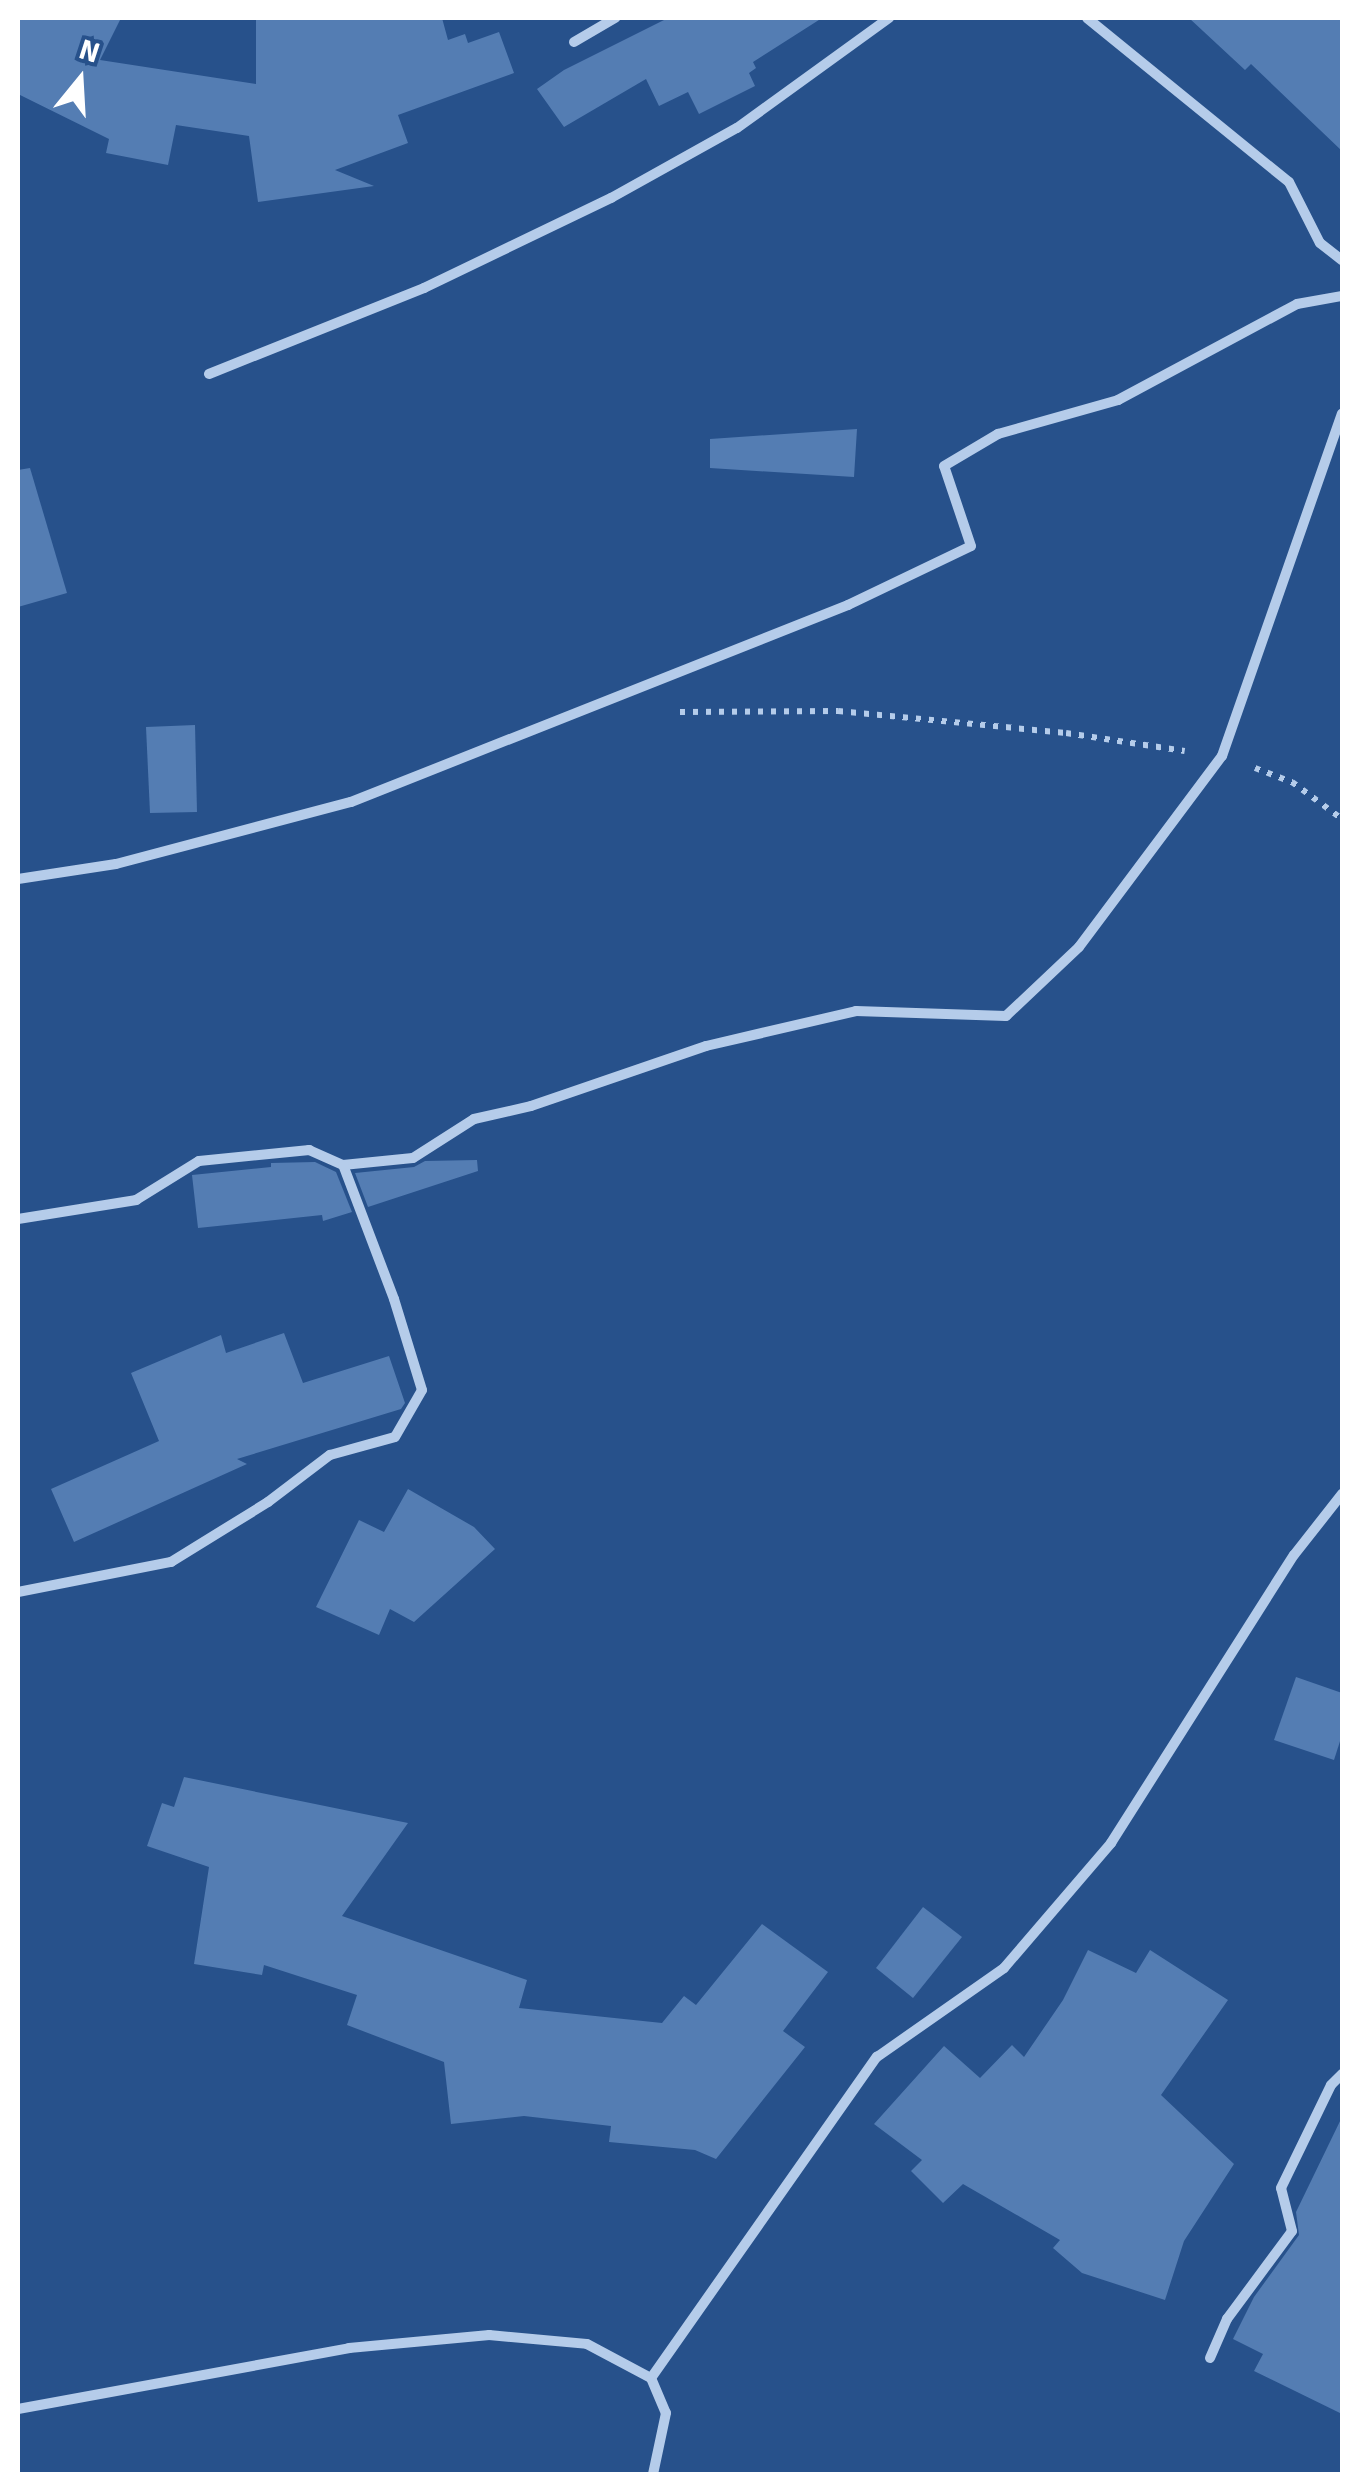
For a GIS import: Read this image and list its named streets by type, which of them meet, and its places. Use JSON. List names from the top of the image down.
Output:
{
  "north": "top"
}
